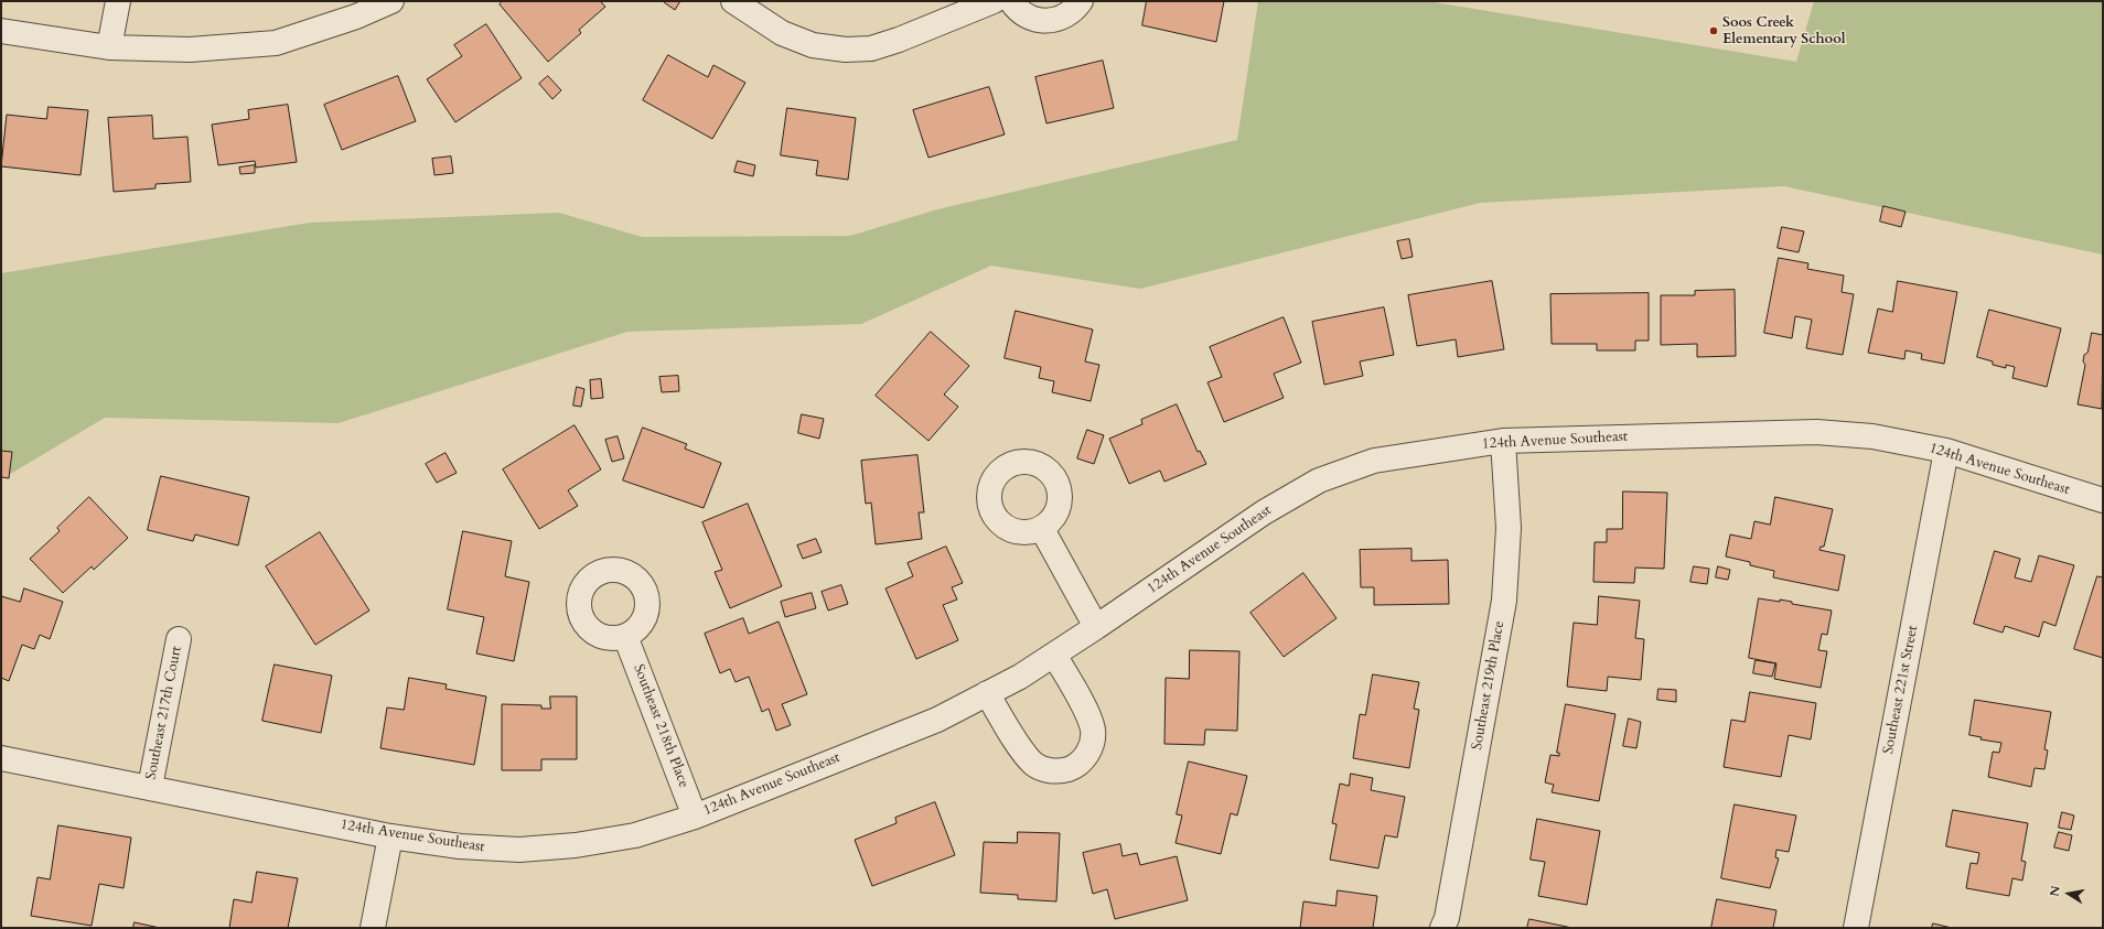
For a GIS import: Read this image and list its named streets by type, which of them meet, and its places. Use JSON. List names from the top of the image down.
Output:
{
  "streets": {
    "street": [
      "124th Avenue Southeast",
      "Southeast 219th Place",
      "Southeast 221st Street",
      "Southeast 217th Court",
      "Southeast 218th Place"
    ]
  },
  "crossings": [
    ["124th Avenue Southeast", "Southeast 219th Place"],
    ["124th Avenue Southeast", "Southeast 221st Street"],
    ["124th Avenue Southeast", "Southeast 217th Court"],
    ["124th Avenue Southeast", "Southeast 218th Place"]
  ],
  "places": ["Soos Creek Elementary School"],
  "north": "left"
}
